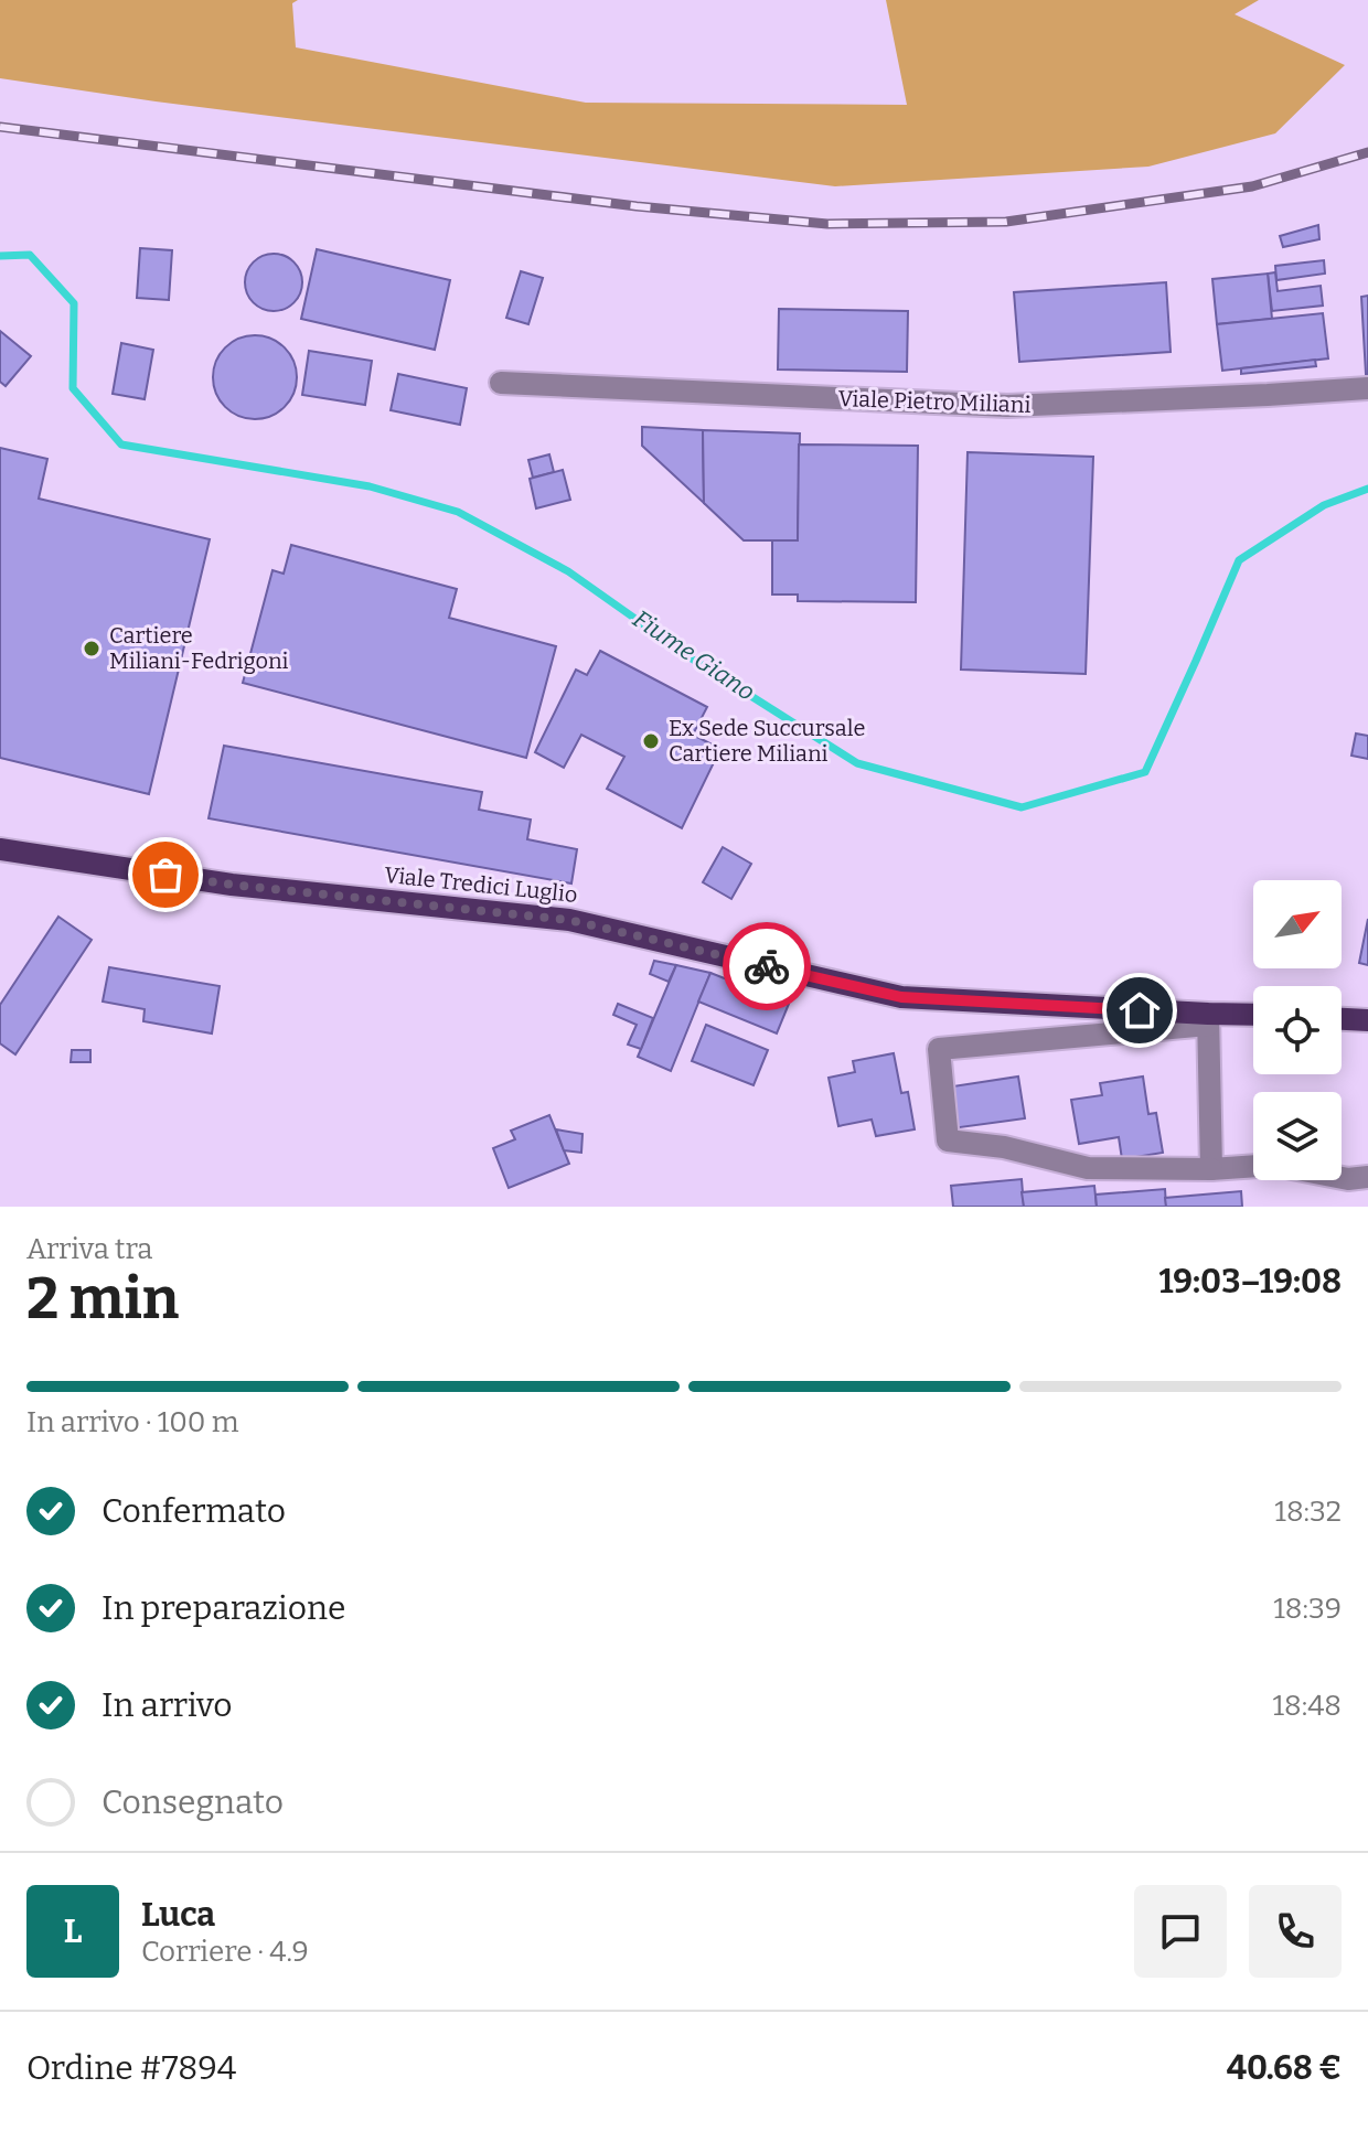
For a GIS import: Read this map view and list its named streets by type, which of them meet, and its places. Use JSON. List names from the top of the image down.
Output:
{
  "streets": {
    "main road": ["Viale Tredici Luglio"],
    "street": ["Viale Pietro Miliani"]
  },
  "water": ["Fiume Giano"],
  "places": ["Cartiere Miliani-Fedrigoni", "Ex Sede Succursale Cartiere Miliani"],
  "north": "top right",
  "page": {
    "heading": ["2 min", "Arriva tra", "19:03–19:08"],
    "panel": [
      "Luca",
      "Corriere · 4.9",
      "Ordine #7894",
      "40.68 €"
    ],
    "bar": "In arrivo · 100 m",
    "list": [
      ["Confermato", "18:32"],
      ["In preparazione", "18:39"],
      ["In arrivo", "18:48"],
      "Consegnato"
    ],
    "round": "L"
  }
}
